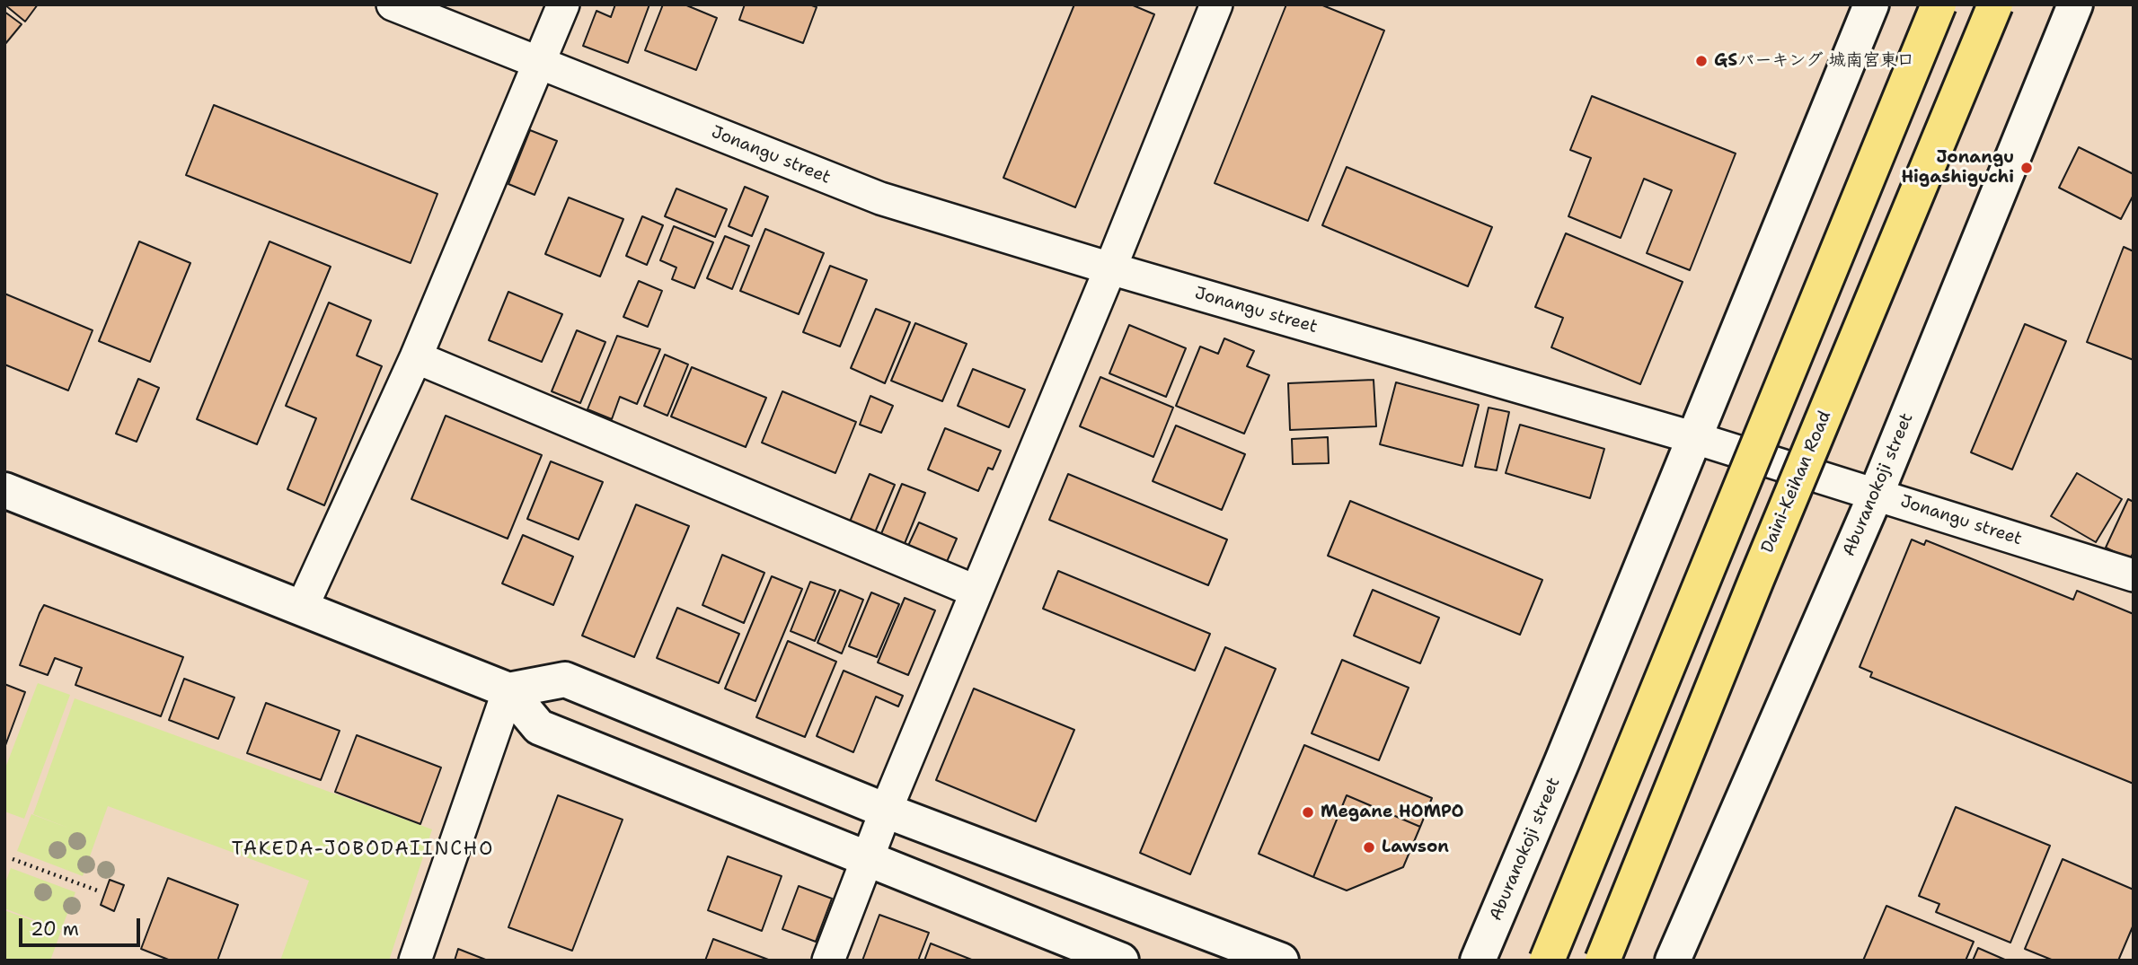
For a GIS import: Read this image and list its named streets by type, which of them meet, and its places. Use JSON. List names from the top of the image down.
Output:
{
  "streets": {
    "highway": ["Daini-Keihan Road"],
    "street": ["Jonangu street", "Aburanokoji street"]
  },
  "crossings": [
    ["Jonangu street", "Aburanokoji street"]
  ],
  "districts": ["TAKEDA-JOBODAIINCHO"],
  "places": [
    "GSパーキング 城南宮東口",
    "Jonangu Higashiguchi",
    "Megane HOMPO",
    "Lawson"
  ],
  "scale_bar": "20 m"
}
